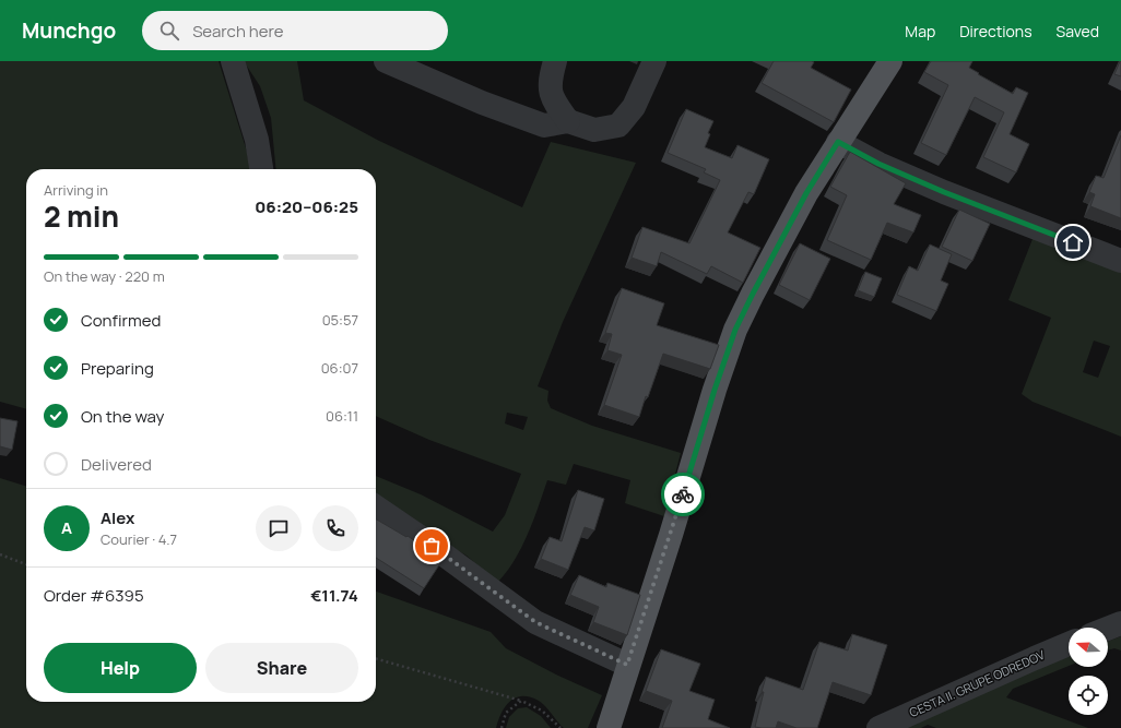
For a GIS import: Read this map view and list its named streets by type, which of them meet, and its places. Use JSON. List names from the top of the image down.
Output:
{
  "streets": {
    "street": ["CESTA II. GRUPE ODREDOV"]
  },
  "north": "left",
  "page": {
    "header": "Munchgo",
    "search": "Search here",
    "nav": ["Map", "Directions", "Saved"],
    "heading": ["2 min", "Arriving in", "06:20–06:25"],
    "panel": [
      "Alex",
      "Courier · 4.7",
      "Order #6395",
      "€11.74"
    ],
    "bar": "On the way · 220 m",
    "list": [
      ["Confirmed", "05:57"],
      ["Preparing", "06:07"],
      ["On the way", "06:11"],
      "Delivered"
    ],
    "round": "A",
    "buttons": ["Help", "Share"]
  }
}
